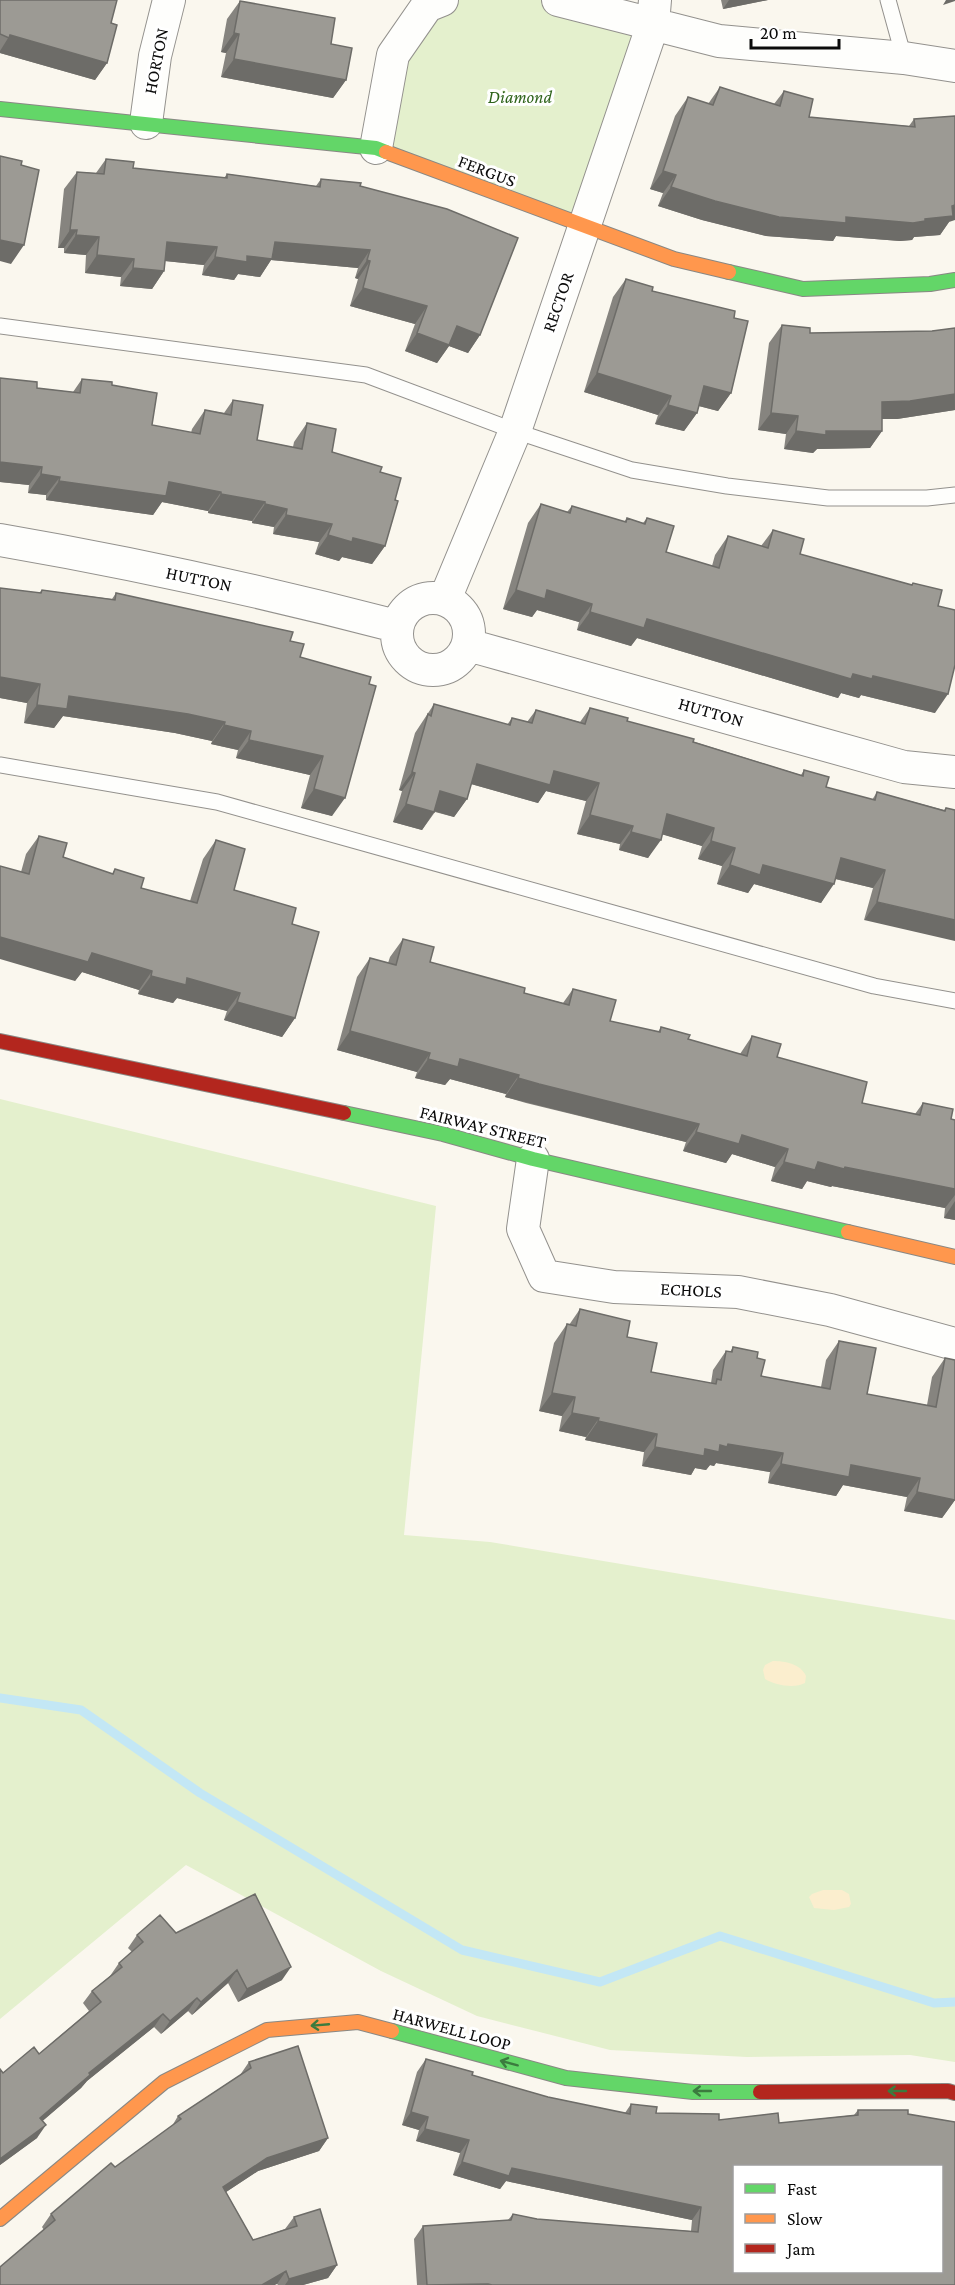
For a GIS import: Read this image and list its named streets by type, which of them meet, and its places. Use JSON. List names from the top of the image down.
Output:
{
  "streets": {
    "street": [
      "HORTON",
      "FERGUS",
      "RECTOR",
      "HUTTON",
      "FAIRWAY STREET",
      "ECHOLS",
      "HARWELL LOOP"
    ]
  },
  "crossings": [
    ["HORTON", "FERGUS"],
    ["FERGUS", "RECTOR"],
    ["RECTOR", "HUTTON"],
    ["FAIRWAY STREET", "ECHOLS"]
  ],
  "one_way": ["HARWELL LOOP"],
  "parks": ["Diamond"],
  "legend": ["Fast", "Slow", "Jam"],
  "scale_bar": "20 m"
}
